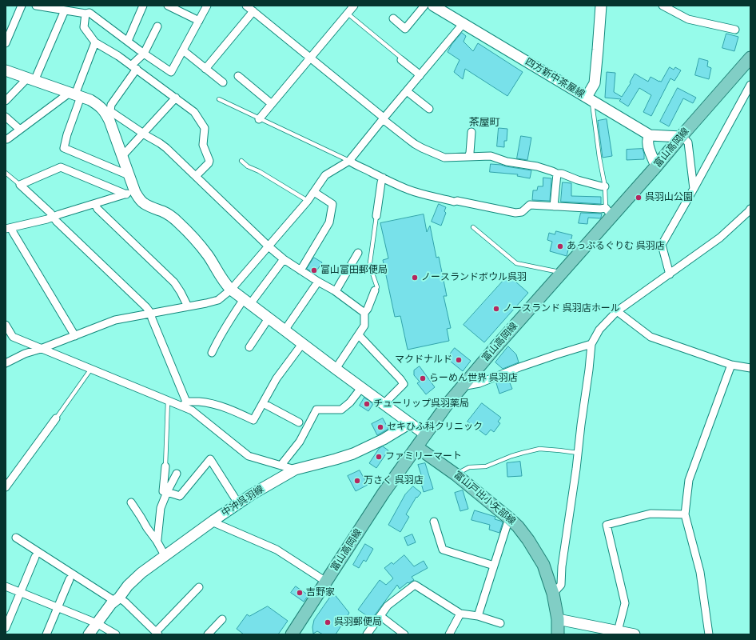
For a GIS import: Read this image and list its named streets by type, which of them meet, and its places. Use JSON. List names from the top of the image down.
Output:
{
  "streets": {
    "main road": [
      "四方新中茶屋線",
      "富山高岡線",
      "富山戸出小矢部線",
      "中沖呉羽線"
    ]
  },
  "crossings": [
    ["四方新中茶屋線", "富山高岡線"],
    ["富山高岡線", "富山戸出小矢部線"]
  ],
  "districts": ["茶屋町"],
  "places": [
    "呉羽山公園",
    "あっぷるぐりむ 呉羽店",
    "富山富田郵便局",
    "ノースランドボウル呉羽",
    "ノースランド 呉羽店ホール",
    "マクドナルド",
    "らーめん世界 呉羽店",
    "チューリップ呉羽薬局",
    "セキひふ科クリニック",
    "ファミリーマート",
    "万さく 呉羽店",
    "吉野家",
    "呉羽郵便局"
  ]
}
